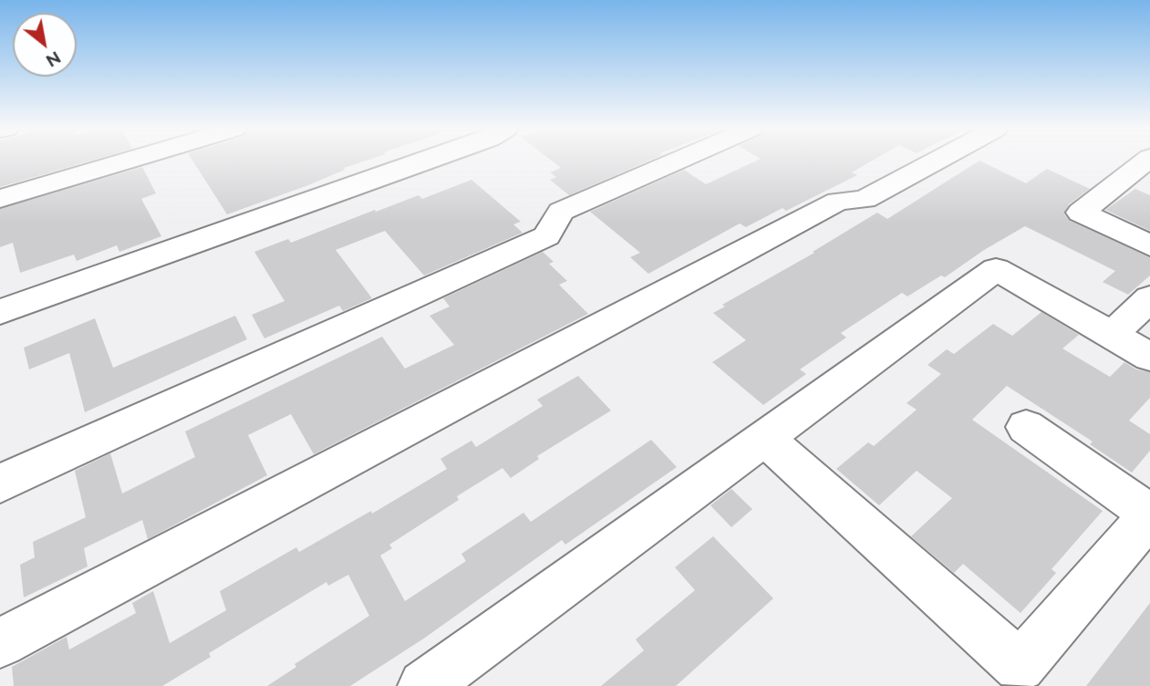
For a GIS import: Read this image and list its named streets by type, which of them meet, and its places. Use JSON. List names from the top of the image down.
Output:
{
  "north": "bottom right"
}
